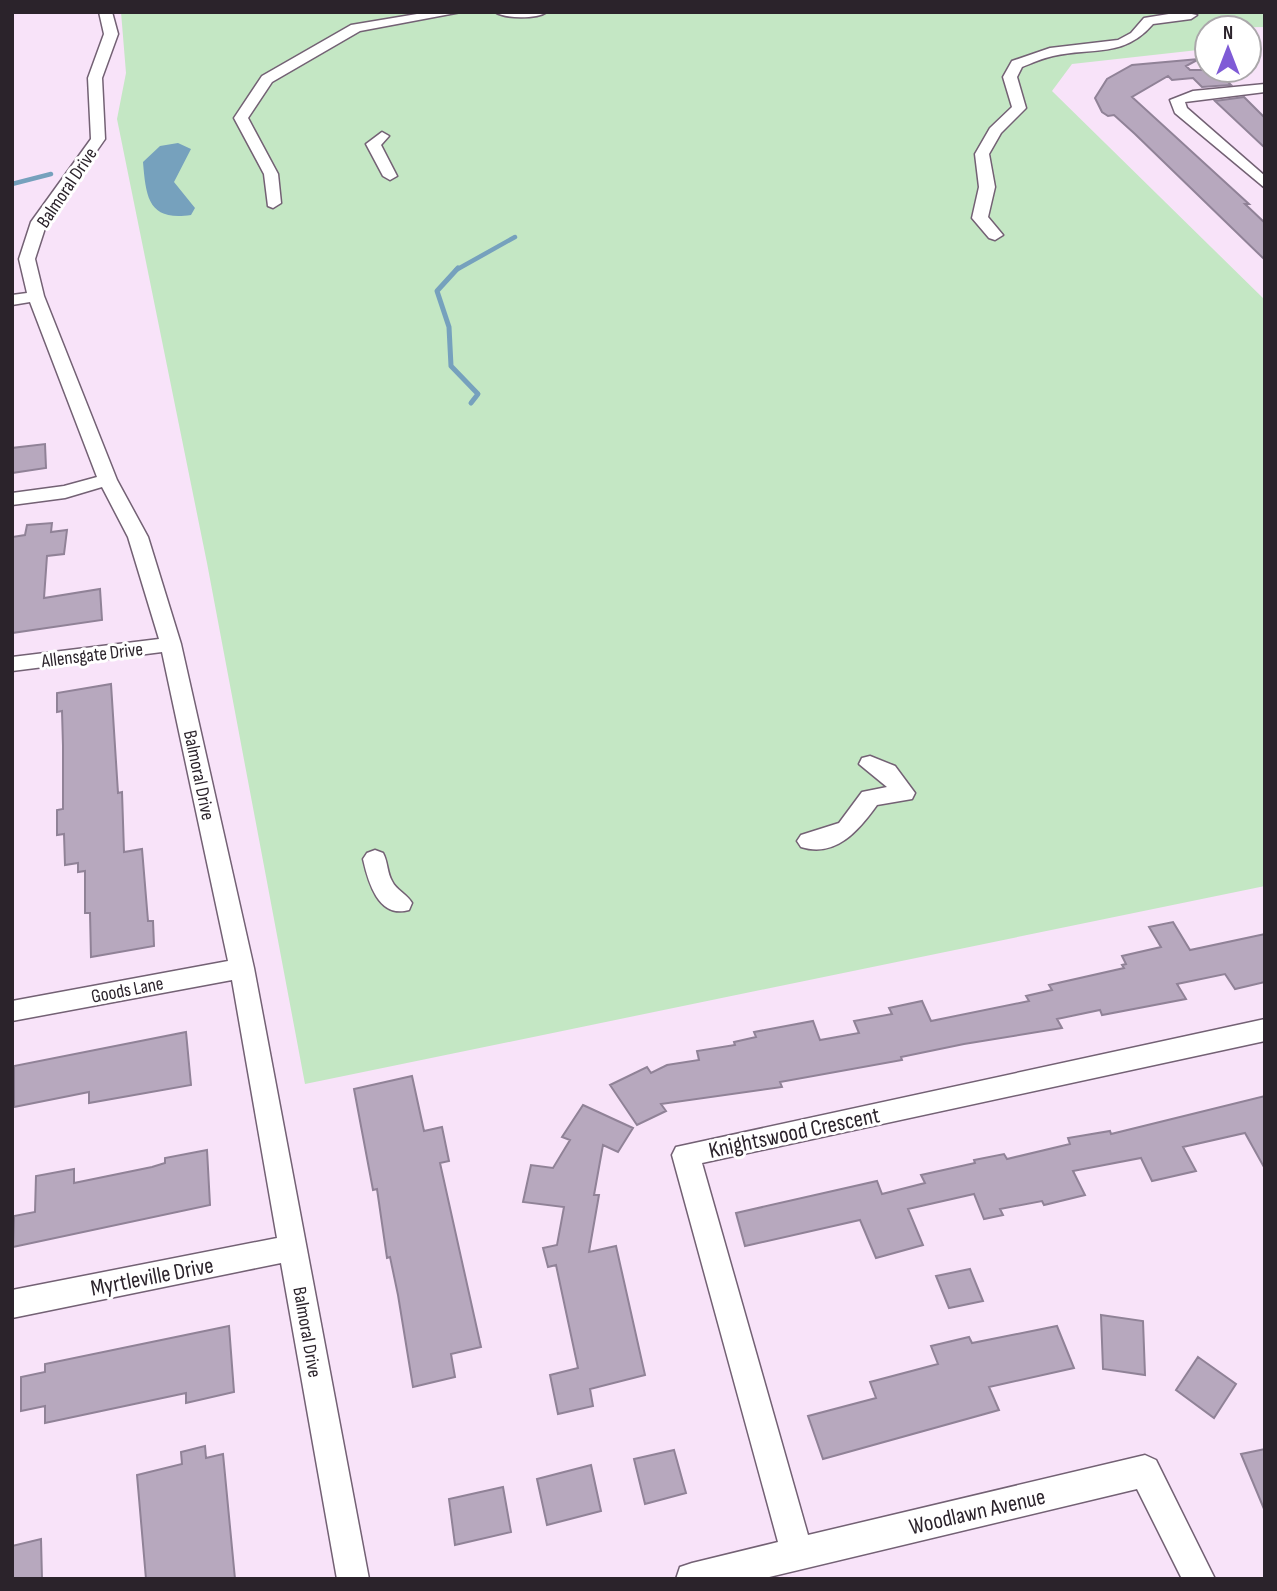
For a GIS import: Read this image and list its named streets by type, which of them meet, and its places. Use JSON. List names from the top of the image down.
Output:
{
  "streets": {
    "street": [
      "Balmoral Drive",
      "Allensgate Drive",
      "Goods Lane",
      "Knightswood Crescent",
      "Myrtleville Drive",
      "Woodlawn Avenue"
    ]
  },
  "crossings": [
    ["Balmoral Drive", "Allensgate Drive"],
    ["Balmoral Drive", "Goods Lane"],
    ["Balmoral Drive", "Myrtleville Drive"],
    ["Knightswood Crescent", "Woodlawn Avenue"]
  ],
  "north": "top"
}
